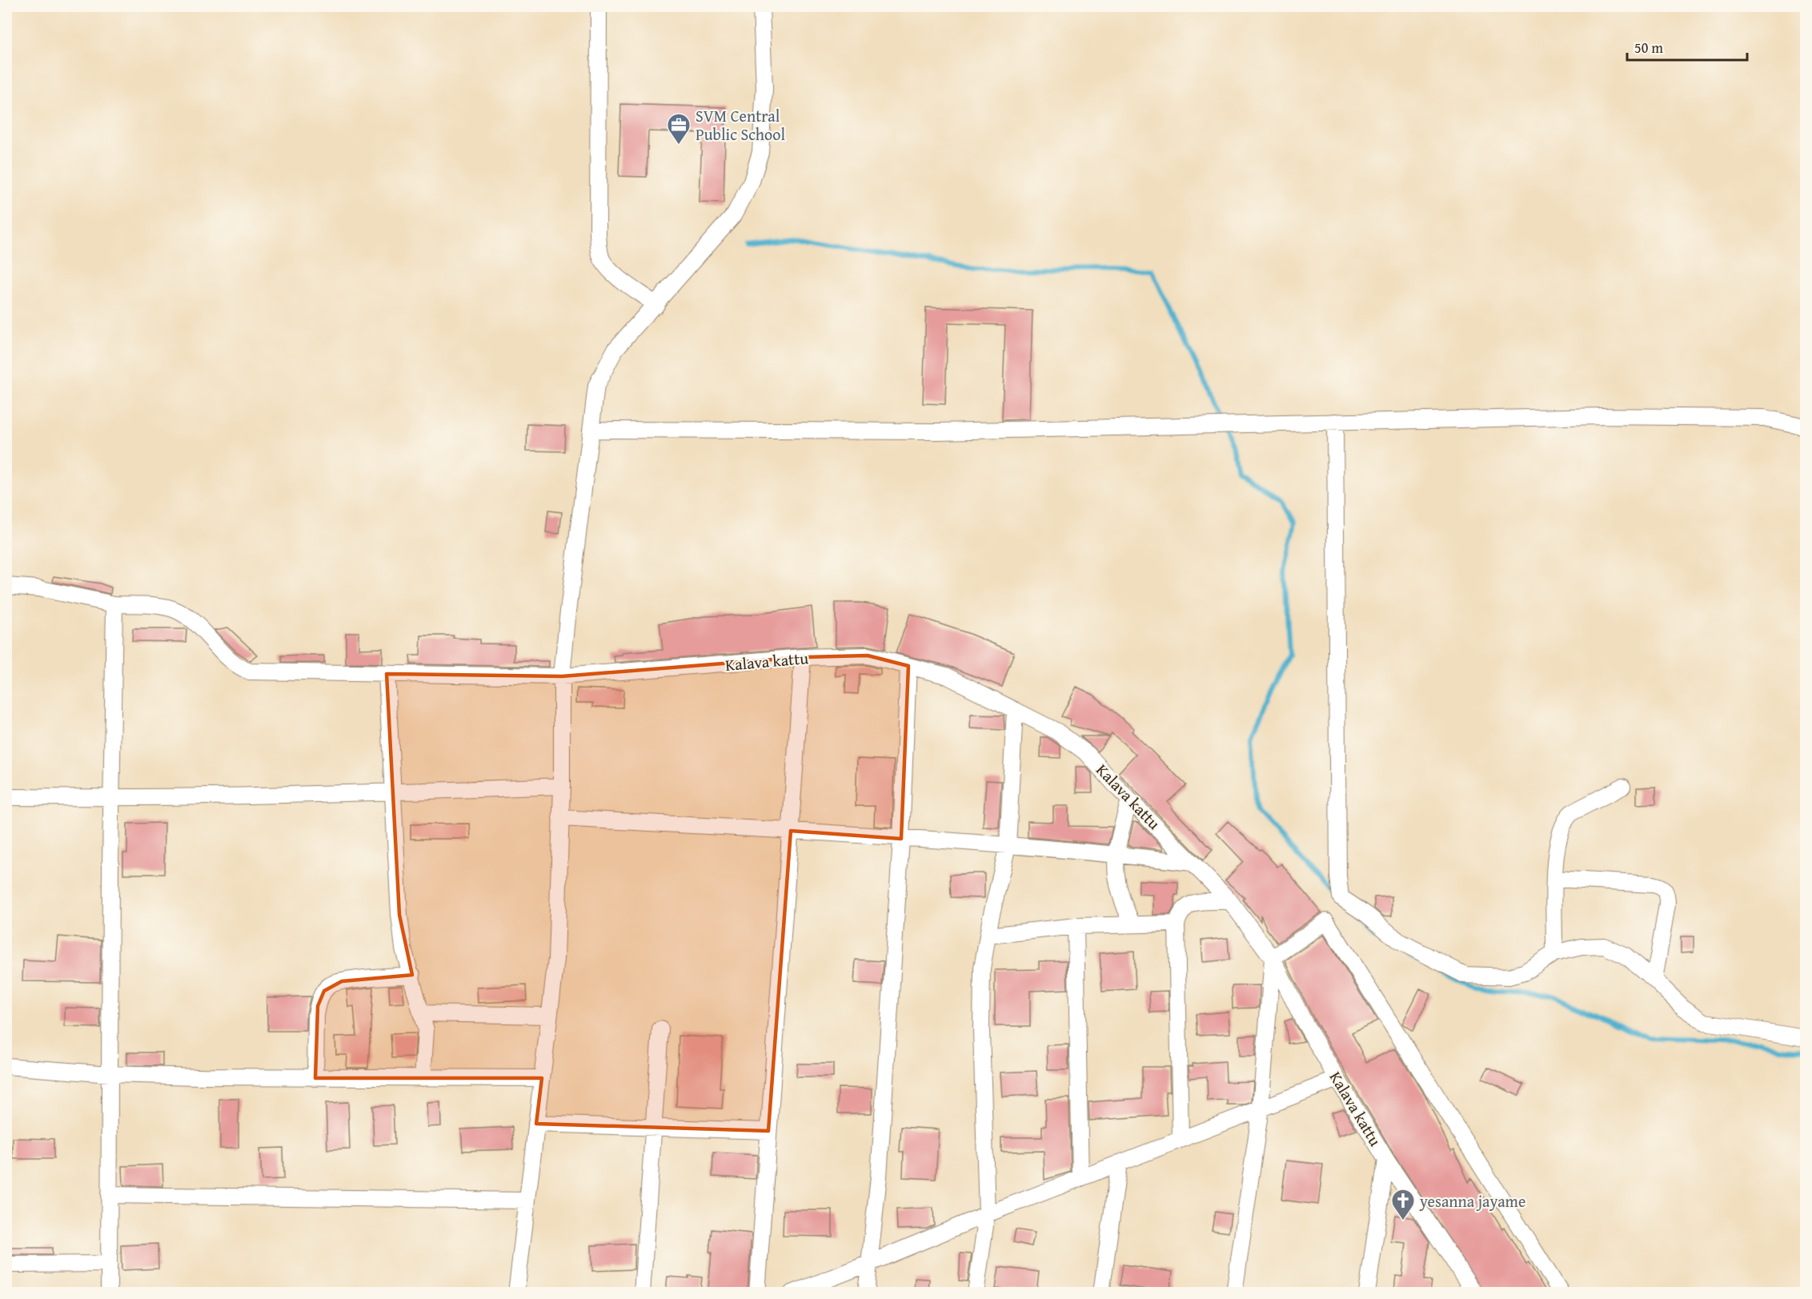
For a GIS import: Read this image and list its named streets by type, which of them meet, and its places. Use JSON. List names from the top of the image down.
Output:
{
  "streets": {
    "street": ["Kalava kattu"]
  },
  "places": {
    "office": ["SVM Central Public School"],
    "church": ["yesanna jayame"]
  },
  "scale_bar": "50 m"
}
